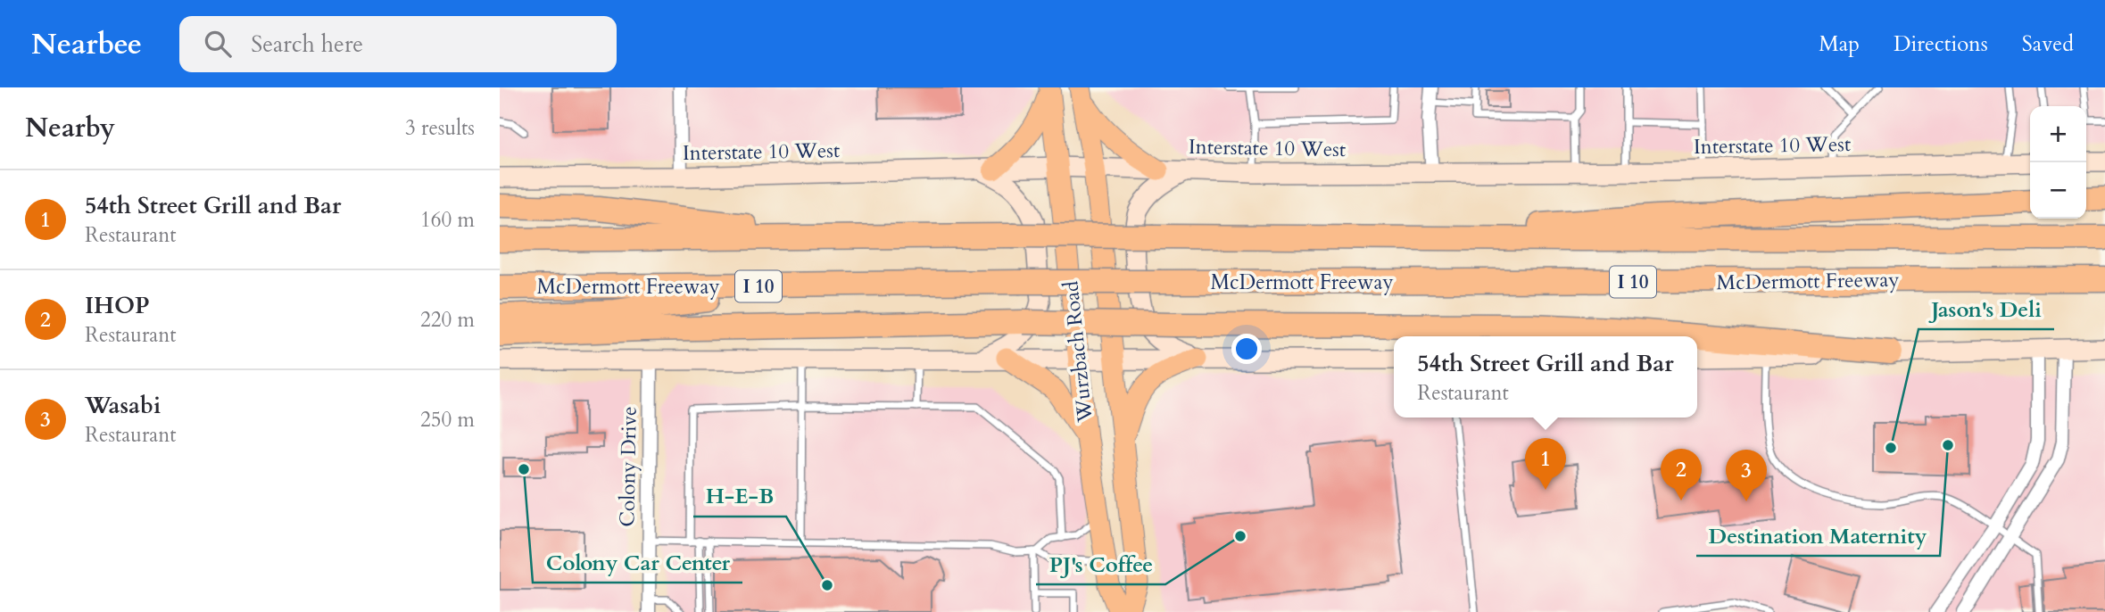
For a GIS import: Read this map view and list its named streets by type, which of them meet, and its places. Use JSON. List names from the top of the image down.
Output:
{
  "streets": {
    "highway": ["McDermott Freeway", "I 10"],
    "main road": ["Interstate 10 West", "Wurzbach Road"],
    "street": ["Colony Drive"]
  },
  "crossings": [
    ["Interstate 10 West", "Wurzbach Road"]
  ],
  "places": [
    "Destination Maternity",
    "Jason's Deli",
    "Colony Car Center",
    "PJ's Coffee",
    "H-E-B"
  ],
  "page": {
    "header": "Nearbee",
    "search": "Search here",
    "nav": ["Map", "Directions", "Saved"],
    "heading": ["Nearby", "3 results"],
    "map_buttons": ["+", "−"],
    "list": [
      {
        "mark": "1",
        "name": "54th Street Grill and Bar",
        "note": "Restaurant",
        "value": "160 m"
      },
      {
        "mark": "2",
        "name": "IHOP",
        "note": "Restaurant",
        "value": "220 m"
      },
      {
        "mark": "3",
        "name": "Wasabi",
        "note": "Restaurant",
        "value": "250 m"
      }
    ],
    "popup": ["54th Street Grill and Bar", "Restaurant"],
    "pins": ["1", "2", "3"]
  }
}
